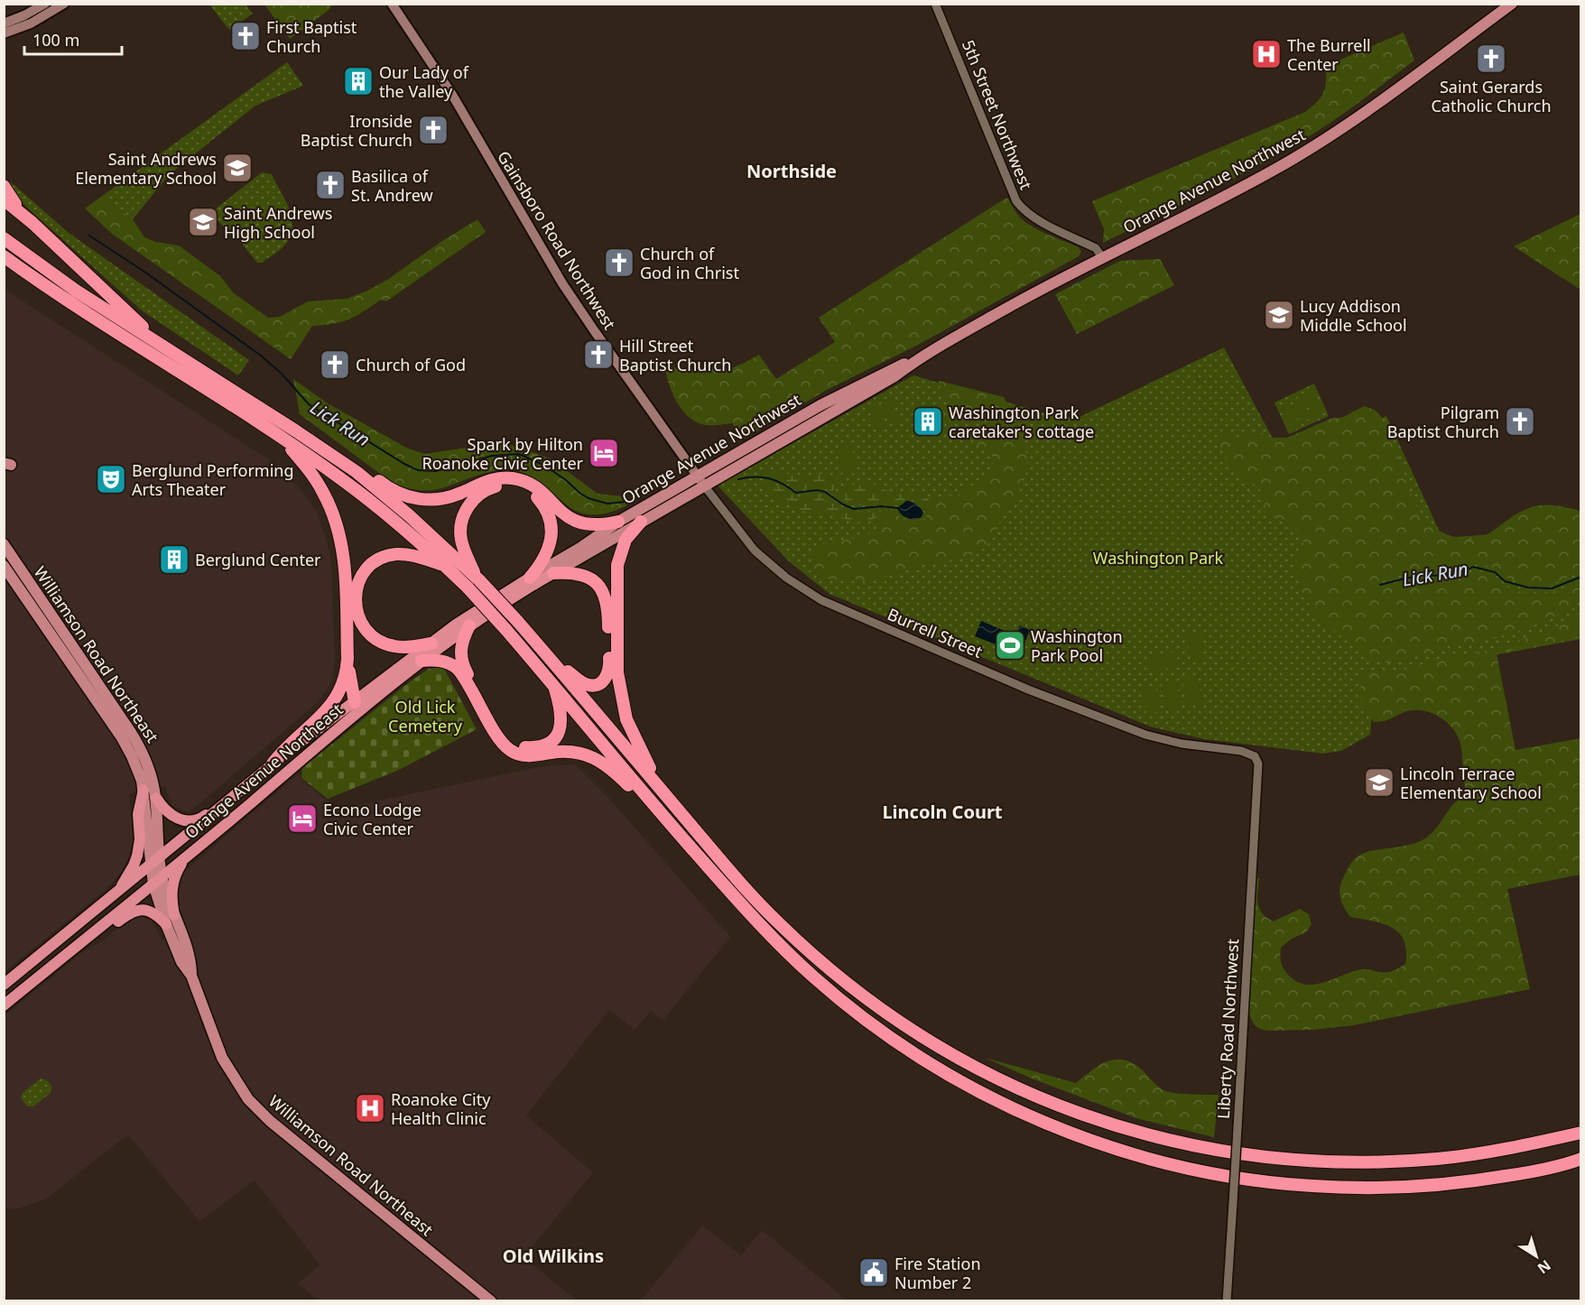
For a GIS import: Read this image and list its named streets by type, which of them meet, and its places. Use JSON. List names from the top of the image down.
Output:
{
  "streets": {
    "highway": ["Orange Avenue Northeast"],
    "main road": ["Orange Avenue Northwest", "Gainsboro Road Northwest", "Williamson Road Northeast"],
    "street": ["5th Street Northwest", "Burrell Street", "Liberty Road Northwest"]
  },
  "crossings": [
    ["5th Street Northwest", "Orange Avenue Northwest"],
    ["Orange Avenue Northwest", "Gainsboro Road Northwest"],
    ["Orange Avenue Northwest", "Burrell Street"],
    ["Orange Avenue Northwest", "Orange Avenue Northeast"],
    ["Gainsboro Road Northwest", "Burrell Street"],
    ["Burrell Street", "Liberty Road Northwest"],
    ["Williamson Road Northeast", "Orange Avenue Northeast"]
  ],
  "districts": ["Northside", "Lincoln Court", "Old Wilkins"],
  "water": ["Lick Run"],
  "parks": ["Washington Park", "Old Lick Cemetery"],
  "places": {
    "church": [
      "First Baptist Church",
      "Saint Gerards Catholic Church",
      "Ironside Baptist Church",
      "Basilica of St. Andrew",
      "Church of God in Christ",
      "Hill Street Baptist Church",
      "Church of God",
      "Pilgram Baptist Church"
    ],
    "hospital": ["The Burrell Center", "Roanoke City Health Clinic"],
    "building": ["Our Lady of the Valley", "Washington Park caretaker's cottage", "Berglund Center"],
    "school or university": [
      "Saint Andrews Elementary School",
      "Saint Andrews High School",
      "Lucy Addison Middle School",
      "Lincoln Terrace Elementary School"
    ],
    "hotel": ["Spark by Hilton Roanoke Civic Center", "Econo Lodge Civic Center"],
    "theatre": ["Berglund Performing Arts Theater"],
    "sports": ["Washington Park Pool"],
    "public building": ["Fire Station Number 2"]
  },
  "scale_bar": "100 m",
  "north": "bottom right"
}
